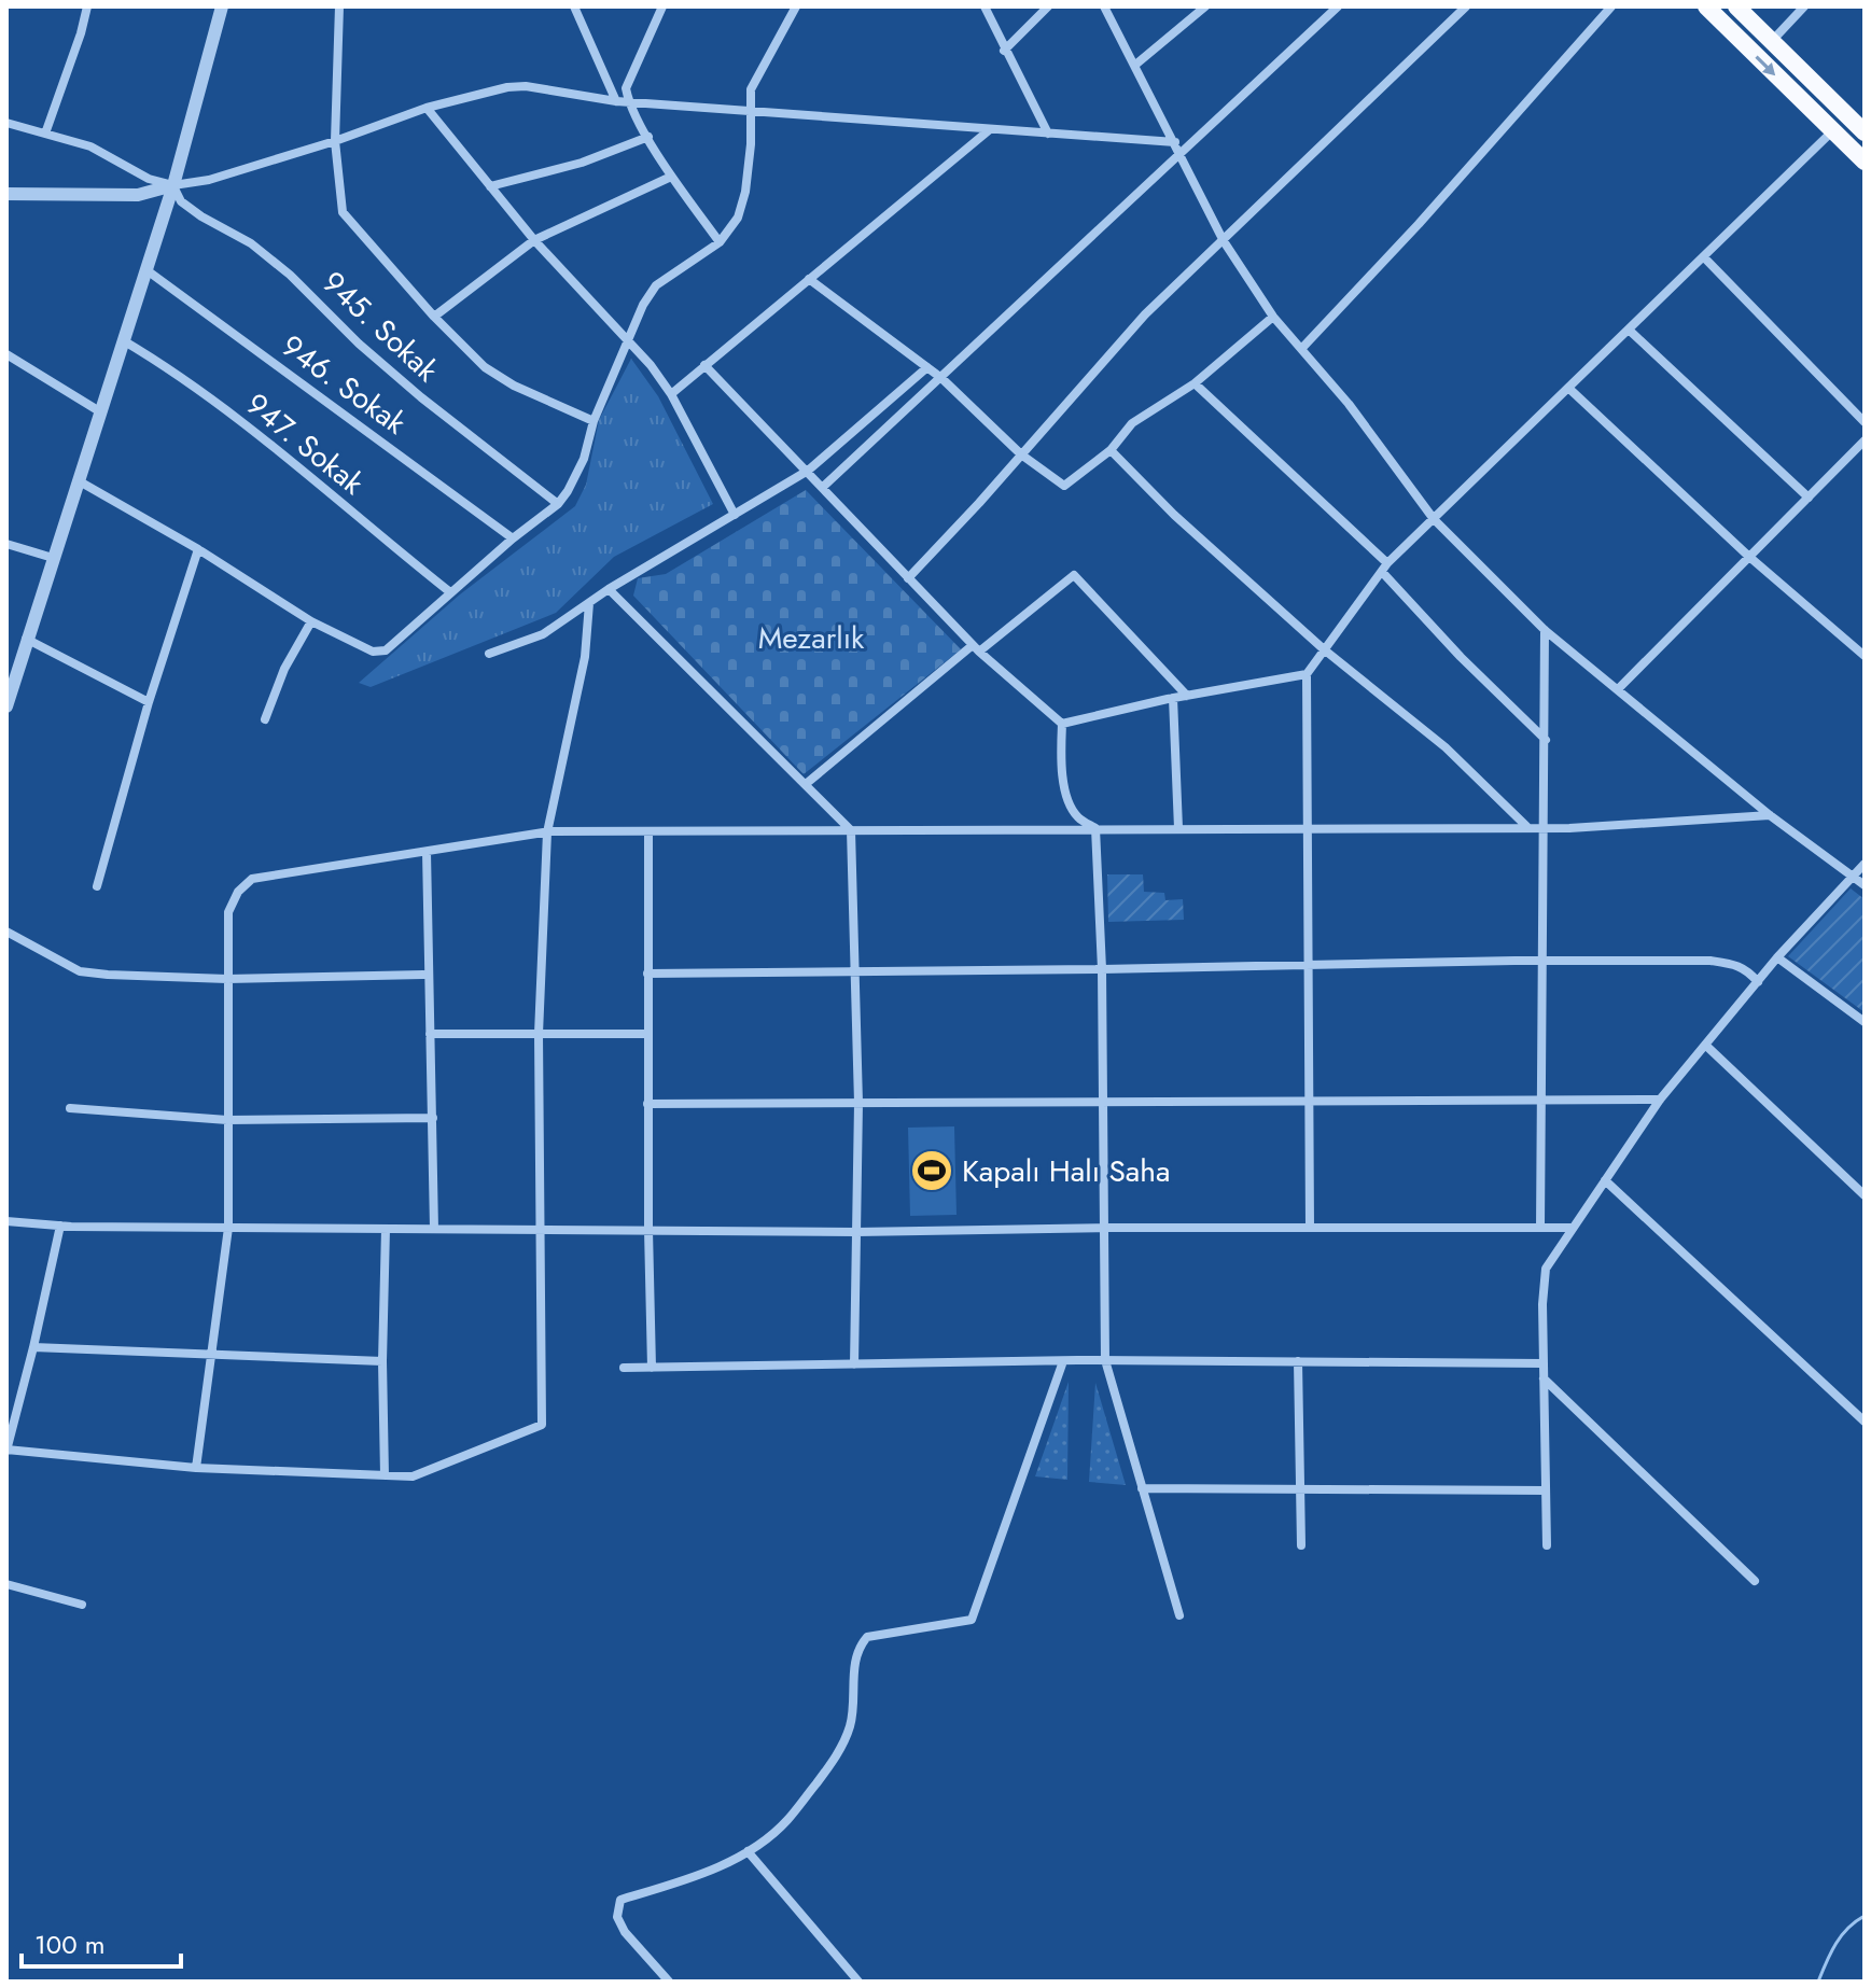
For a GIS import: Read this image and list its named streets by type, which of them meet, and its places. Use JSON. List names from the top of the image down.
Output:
{
  "streets": {
    "street": ["945. Sokak", "946. Sokak", "947. Sokak"]
  },
  "parks": ["Mezarlık"],
  "places": {
    "sports": ["Kapalı Halı Saha"]
  },
  "scale_bar": "100 m"
}
